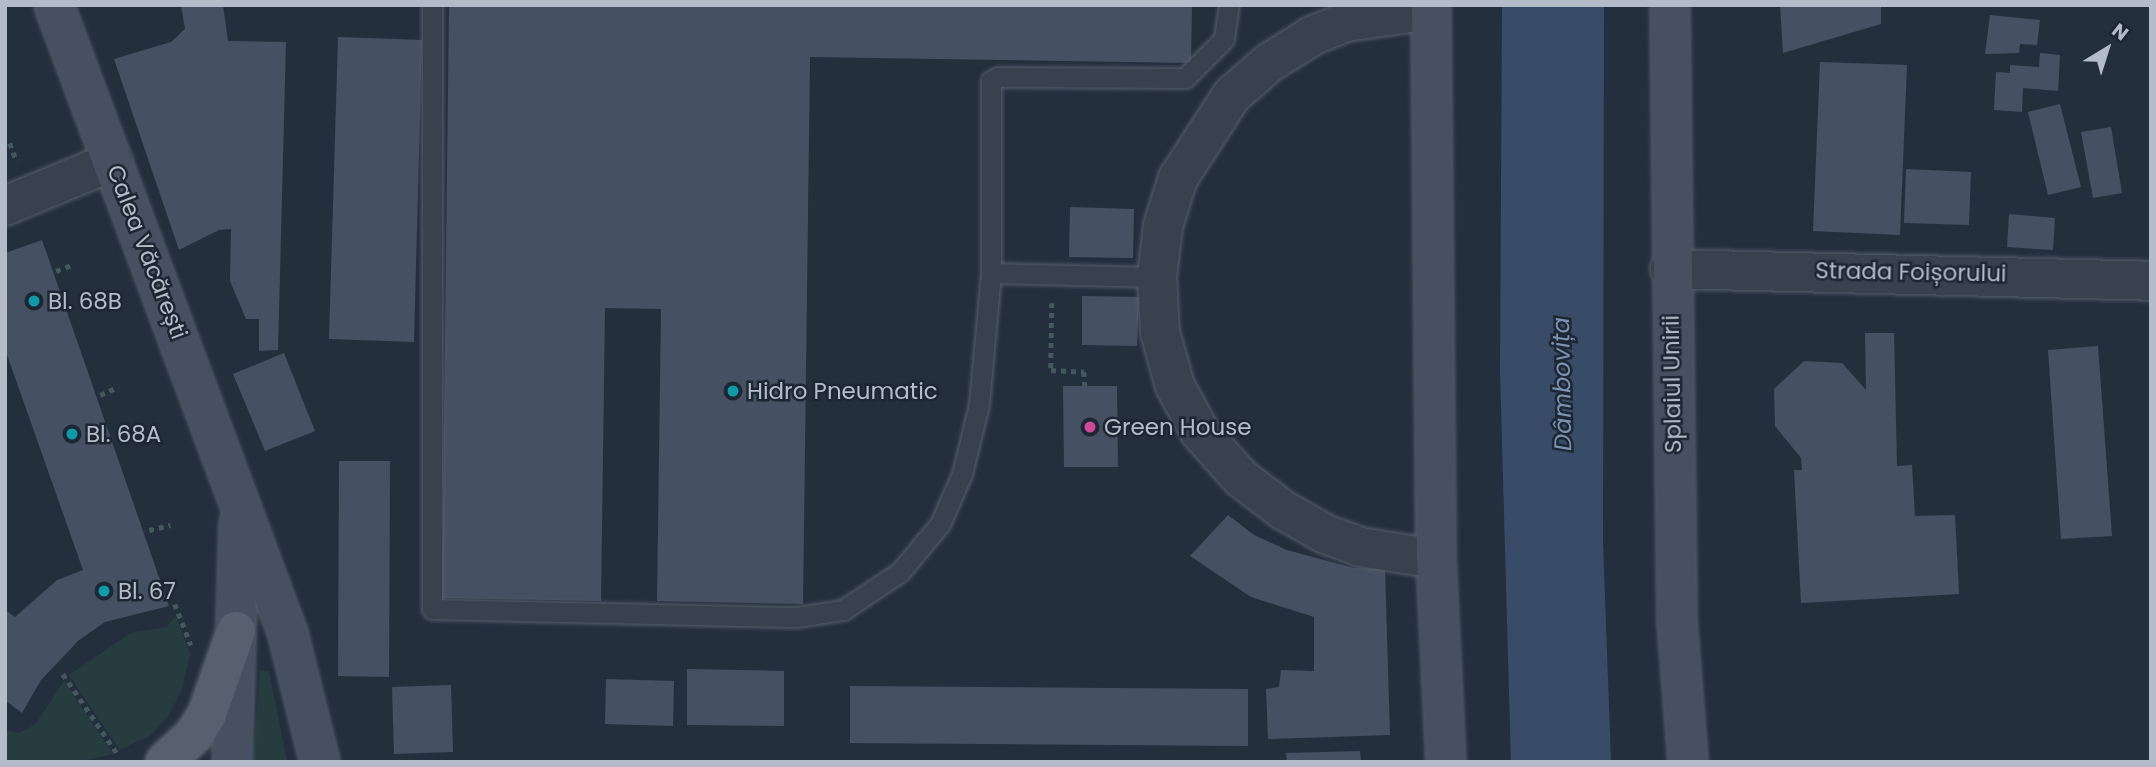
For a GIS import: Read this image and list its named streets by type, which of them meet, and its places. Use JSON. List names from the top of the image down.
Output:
{
  "streets": {
    "main road": ["Calea Văcărești", "Splaiul Unirii"],
    "street": ["Strada Foișorului"]
  },
  "crossings": [
    ["Strada Foișorului", "Splaiul Unirii"]
  ],
  "water": ["Dâmbovița"],
  "places": [
    "Bl. 68B",
    "Hidro Pneumatic",
    "Green House",
    "Bl. 68A",
    "Bl. 67"
  ],
  "north": "top right"
}
